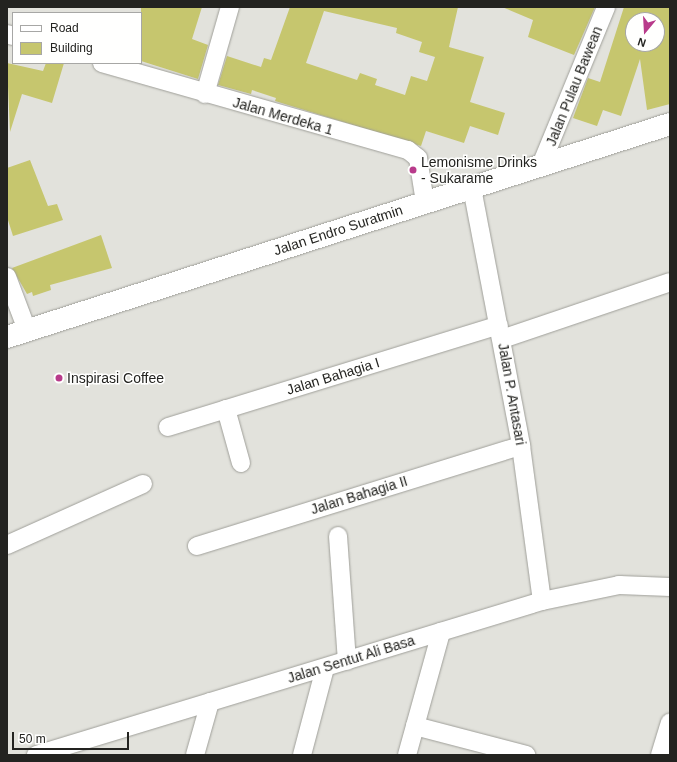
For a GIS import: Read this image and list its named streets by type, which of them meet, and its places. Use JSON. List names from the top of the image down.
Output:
{
  "streets": {
    "main road": ["Jalan Endro Suratmin"],
    "street": [
      "Jalan Pulau Bawean",
      "Jalan Merdeka 1",
      "Jalan Bahagia I",
      "Jalan P. Antasari",
      "Jalan Bahagia II",
      "Jalan Sentut Ali Basa"
    ]
  },
  "crossings": [
    ["Jalan Pulau Bawean", "Jalan Endro Suratmin"],
    ["Jalan Merdeka 1", "Jalan Endro Suratmin"],
    ["Jalan Endro Suratmin", "Jalan P. Antasari"],
    ["Jalan Bahagia I", "Jalan P. Antasari"],
    ["Jalan P. Antasari", "Jalan Bahagia II"],
    ["Jalan P. Antasari", "Jalan Sentut Ali Basa"]
  ],
  "places": ["Lemonisme Drinks - Sukarame", "Inspirasi Coffee"],
  "legend": ["Road", "Building"],
  "scale_bar": "50 m",
  "north": "bottom"
}
